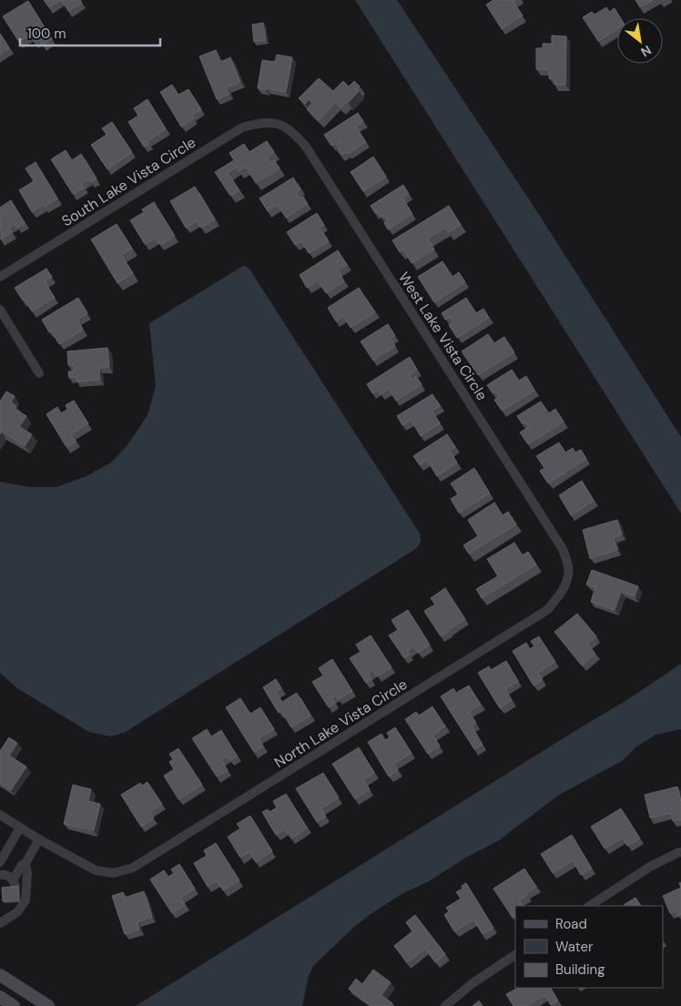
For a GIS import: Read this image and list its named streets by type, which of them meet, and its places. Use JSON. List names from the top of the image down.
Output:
{
  "streets": {
    "street": ["South Lake Vista Circle", "West Lake Vista Circle", "North Lake Vista Circle"]
  },
  "crossings": [
    ["South Lake Vista Circle", "West Lake Vista Circle"],
    ["West Lake Vista Circle", "North Lake Vista Circle"]
  ],
  "legend": ["Road", "Water", "Building"],
  "scale_bar": "100 m",
  "north": "bottom right"
}
